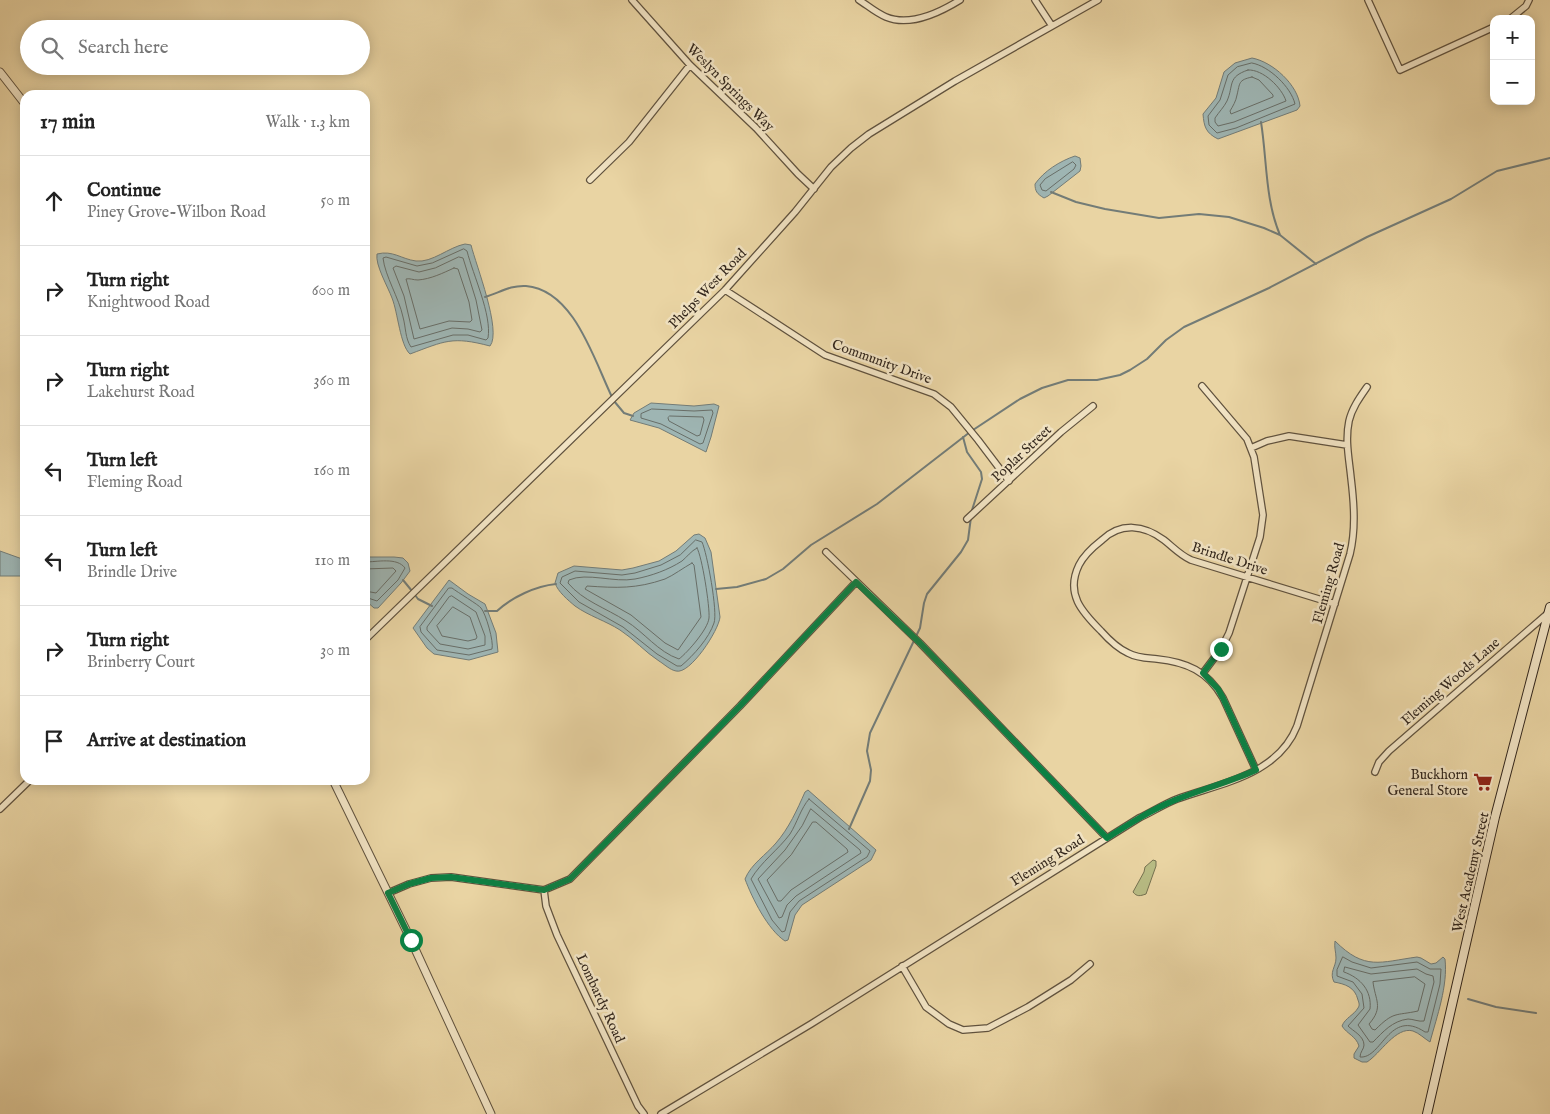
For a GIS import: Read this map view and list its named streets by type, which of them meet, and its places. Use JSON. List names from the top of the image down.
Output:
{
  "streets": {
    "main road": ["West Academy Street"],
    "street": [
      "Weslyn Springs Way",
      "Phelps West Road",
      "Community Drive",
      "Poplar Street",
      "Brindle Drive",
      "Fleming Road",
      "Fleming Woods Lane",
      "Lombardy Road"
    ]
  },
  "crossings": [
    ["Weslyn Springs Way", "Phelps West Road"],
    ["Phelps West Road", "Community Drive"],
    ["Community Drive", "Poplar Street"],
    ["Brindle Drive", "Fleming Road"],
    ["Fleming Woods Lane", "West Academy Street"]
  ],
  "places": {
    "supermarket": ["Buckhorn General Store"]
  },
  "page": {
    "map_buttons": ["+", "−"],
    "search": "Search here",
    "heading": ["17 min", "Walk · 1.3 km"],
    "list": [
      ["Continue", "Piney Grove-Wilbon Road", "50 m"],
      ["Turn right", "Knightwood Road", "600 m"],
      ["Turn right", "Lakehurst Road", "360 m"],
      ["Turn left", "Fleming Road", "160 m"],
      ["Turn left", "Brindle Drive", "110 m"],
      ["Turn right", "Brinberry Court", "30 m"],
      "Arrive at destination"
    ]
  }
}
